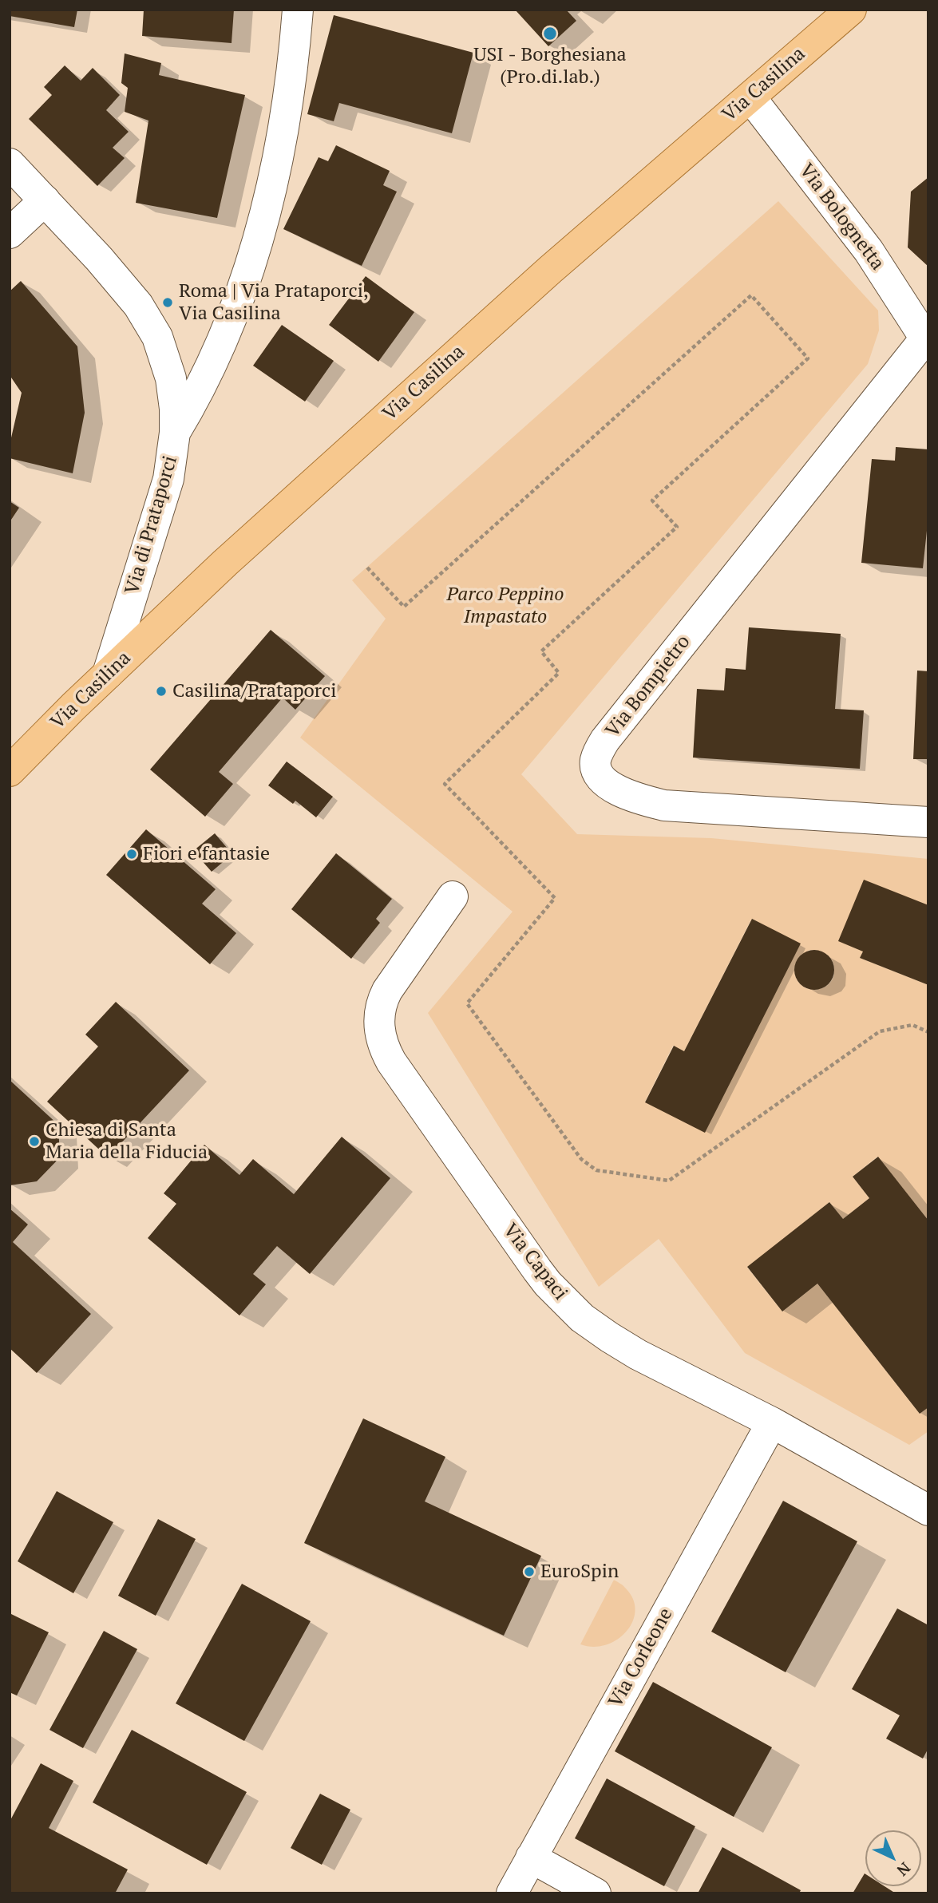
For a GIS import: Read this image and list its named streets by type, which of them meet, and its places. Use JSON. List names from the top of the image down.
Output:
{
  "streets": {
    "main road": ["Via Casilina"],
    "street": [
      "Via Bolognetta",
      "Via di Prataporci",
      "Via Bompietro",
      "Via Capaci",
      "Via Corleone"
    ]
  },
  "crossings": [
    ["Via Casilina", "Via Bolognetta"],
    ["Via Casilina", "Via di Prataporci"],
    ["Via Bolognetta", "Via Bompietro"],
    ["Via Capaci", "Via Corleone"]
  ],
  "parks": ["Parco Peppino Impastato"],
  "places": [
    "USI - Borghesiana (Pro.di.lab.)",
    "Roma | Via Prataporci, Via Casilina",
    "Casilina/Prataporci",
    "Fiori e fantasie",
    "Chiesa di Santa Maria della Fiducia",
    "EuroSpin"
  ],
  "north": "bottom right"
}
